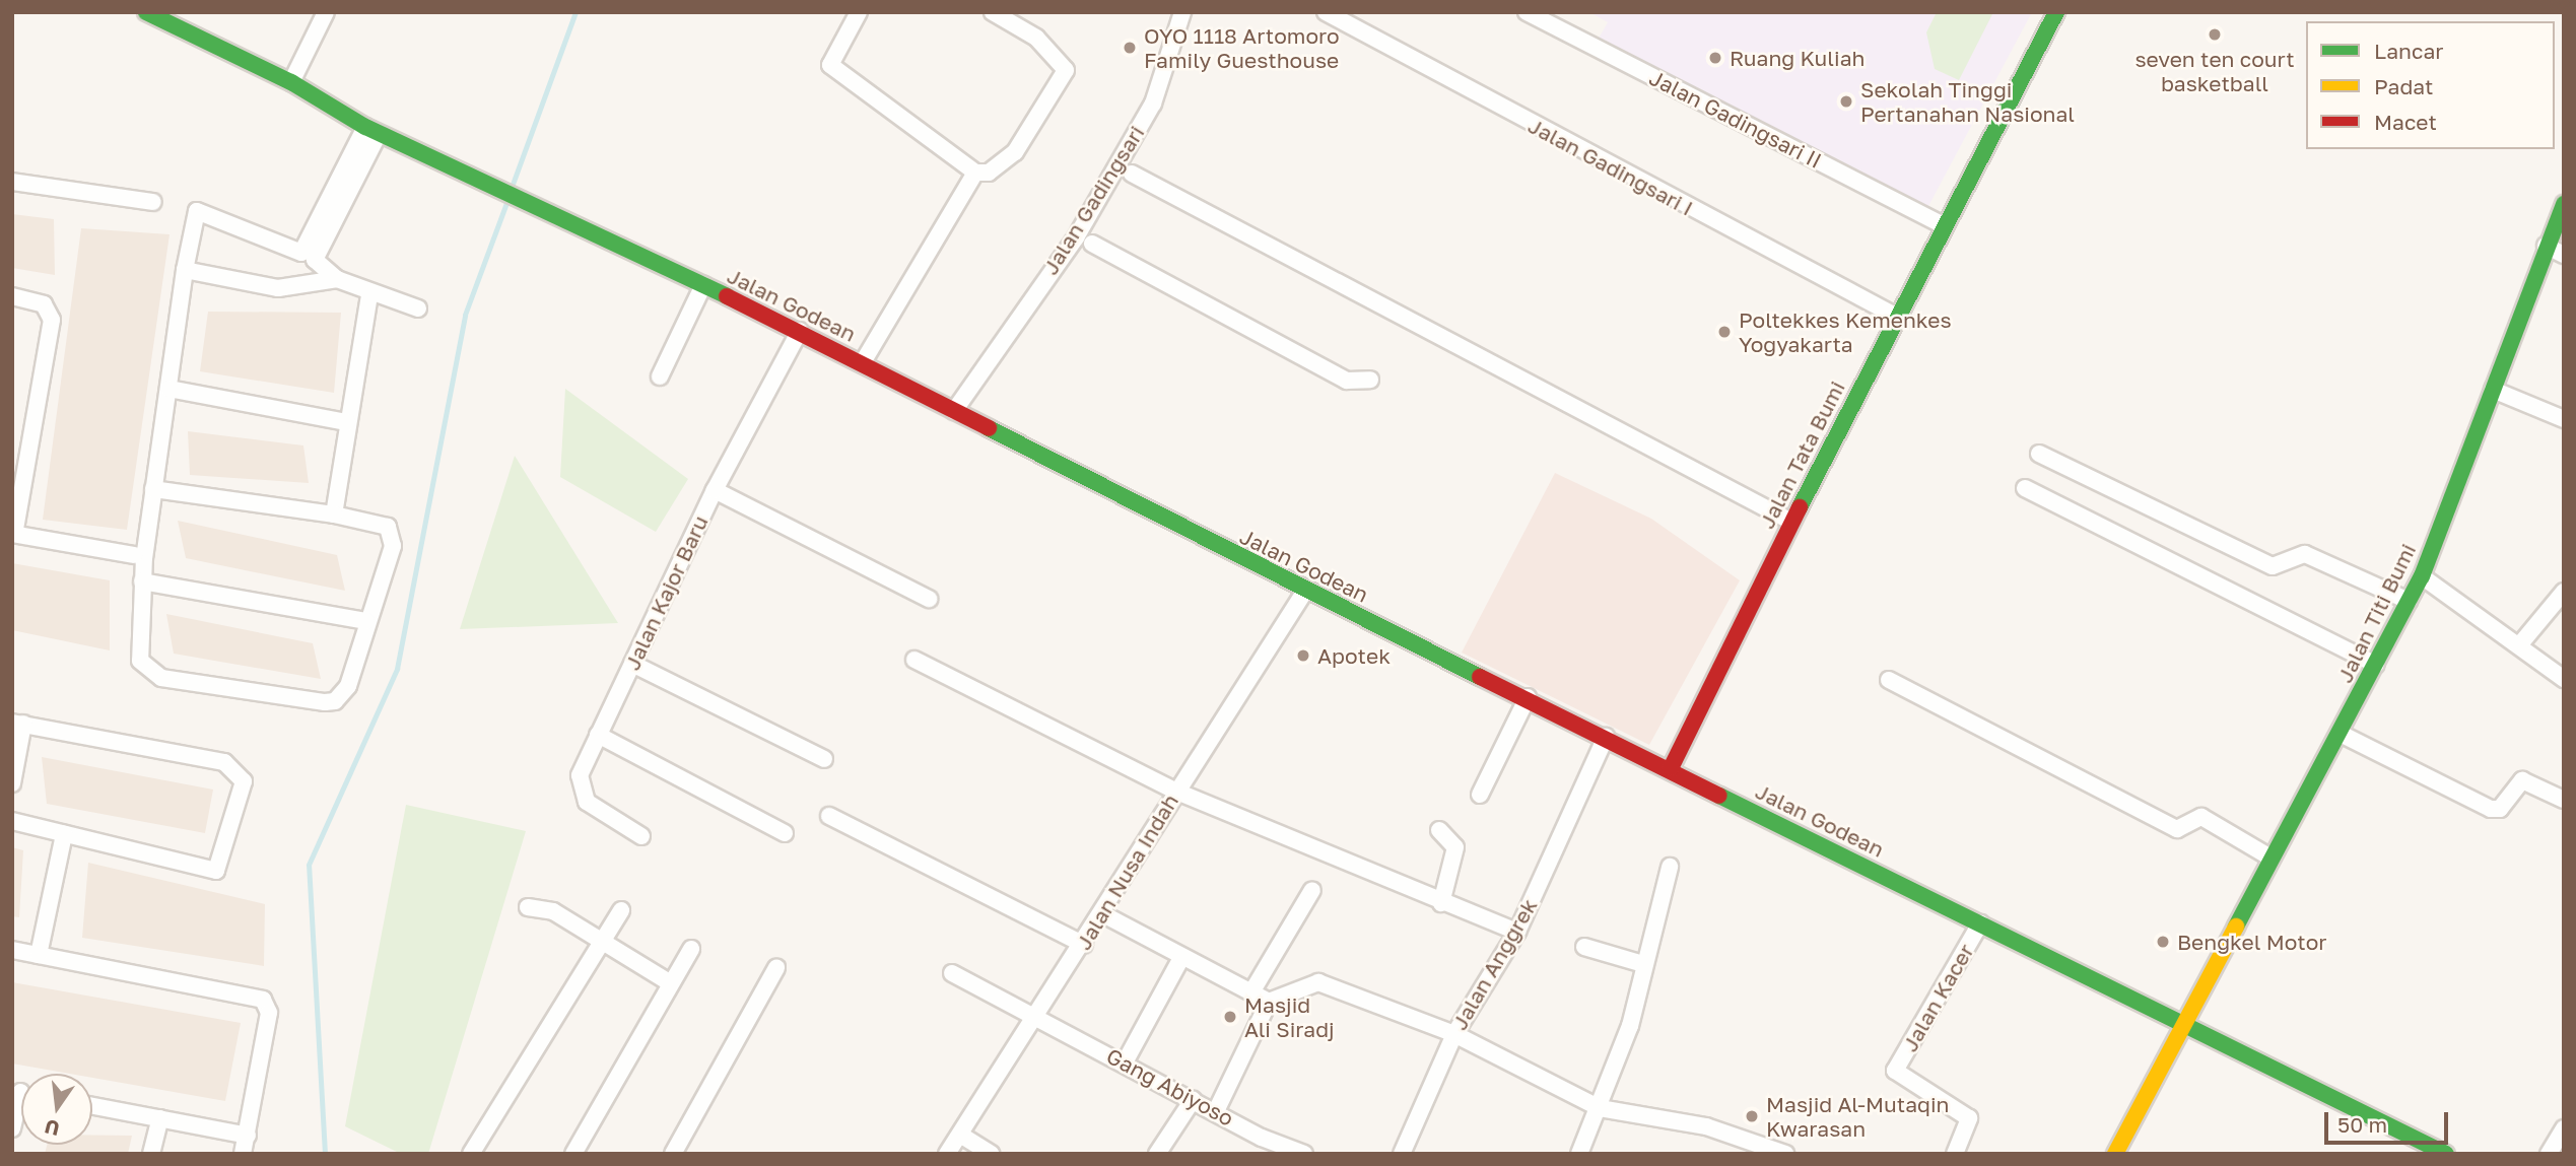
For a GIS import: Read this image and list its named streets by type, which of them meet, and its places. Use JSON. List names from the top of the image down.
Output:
{
  "streets": {
    "main road": ["Jalan Godean", "Jalan Tata Bumi", "Jalan Titi Bumi"],
    "street": [
      "Jalan Gadingsari II",
      "Jalan Gadingsari I",
      "Jalan Gadingsari",
      "Jalan Kajor Baru",
      "Jalan Nusa Indah",
      "Jalan Anggrek",
      "Jalan Kacer",
      "Gang Abiyoso"
    ]
  },
  "crossings": [
    ["Jalan Gadingsari II", "Jalan Tata Bumi"],
    ["Jalan Gadingsari I", "Jalan Tata Bumi"],
    ["Jalan Gadingsari", "Jalan Godean"],
    ["Jalan Godean", "Jalan Tata Bumi"],
    ["Jalan Godean", "Jalan Kajor Baru"],
    ["Jalan Godean", "Jalan Titi Bumi"],
    ["Jalan Godean", "Jalan Nusa Indah"],
    ["Jalan Godean", "Jalan Anggrek"],
    ["Jalan Godean", "Jalan Kacer"],
    ["Jalan Nusa Indah", "Gang Abiyoso"]
  ],
  "places": [
    "seven ten court basketball",
    "OYO 1118 Artomoro Family Guesthouse",
    "Ruang Kuliah",
    "Sekolah Tinggi Pertanahan Nasional",
    "Poltekkes Kemenkes Yogyakarta",
    "Apotek",
    "Bengkel Motor",
    "Masjid Ali Siradj",
    "Masjid Al-Mutaqin Kwarasan"
  ],
  "legend": ["Lancar", "Padat", "Macet"],
  "scale_bar": "50 m",
  "north": "bottom"
}
